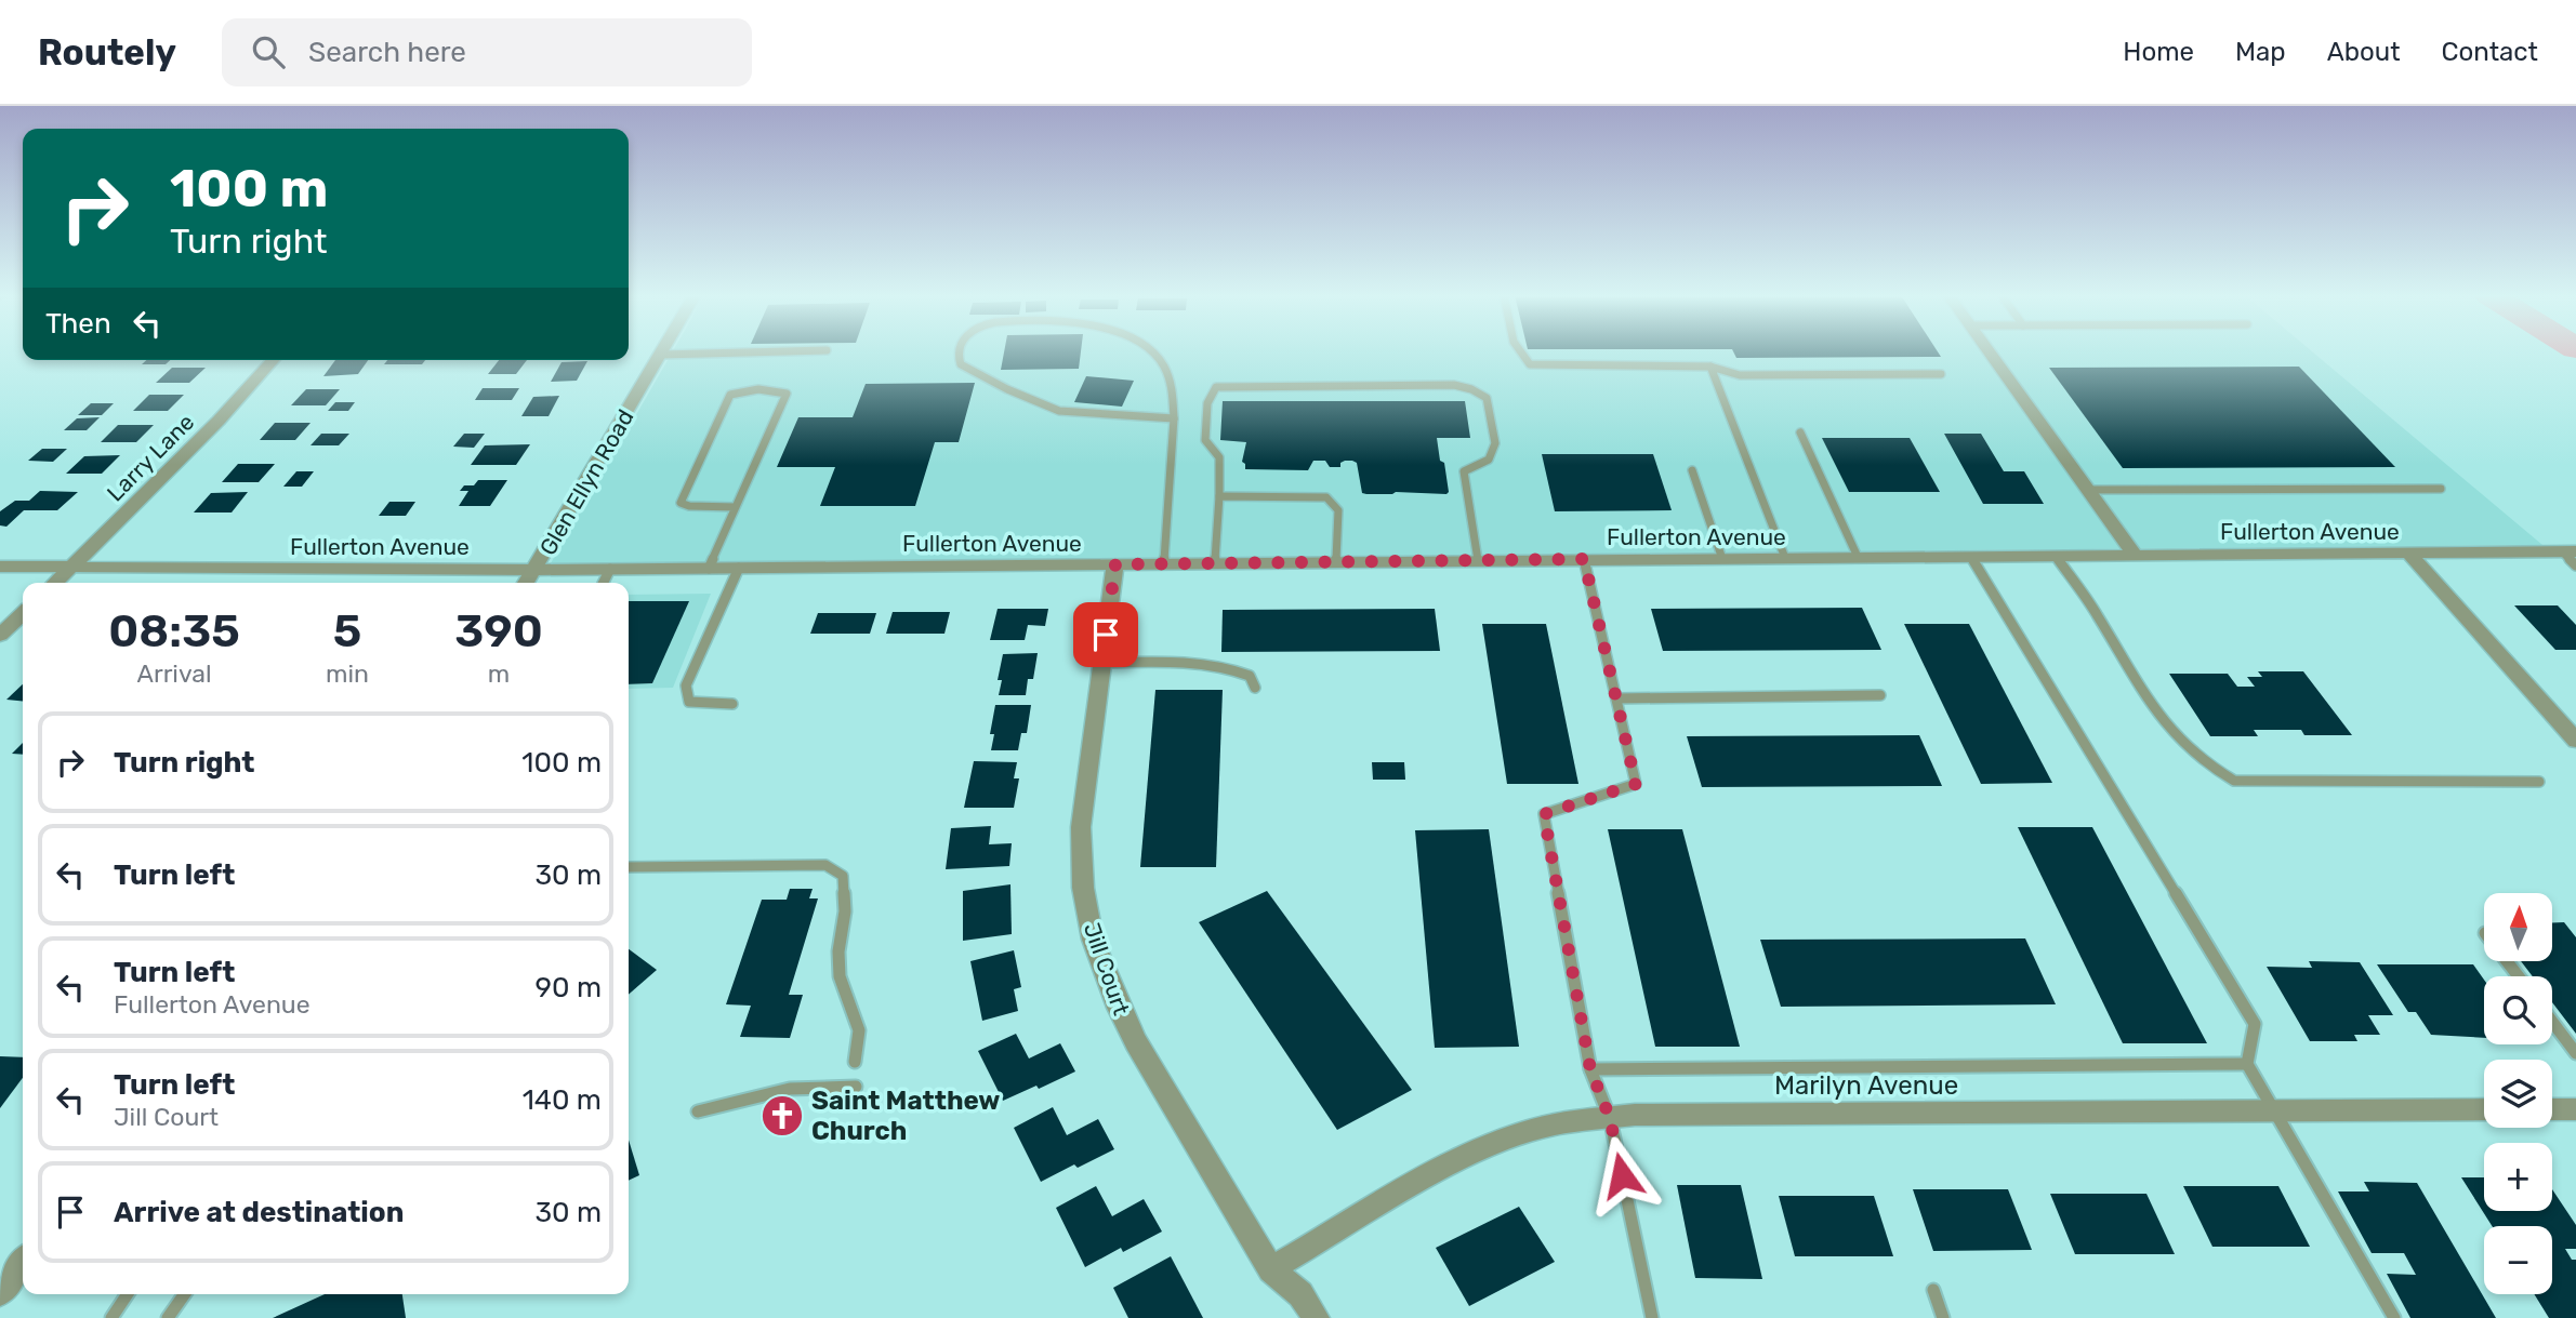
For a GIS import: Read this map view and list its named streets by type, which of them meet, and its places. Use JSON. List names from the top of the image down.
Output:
{
  "streets": {
    "street": [
      "Larry Lane",
      "Glen Ellyn Road",
      "Fullerton Avenue",
      "Jill Court",
      "Marilyn Avenue"
    ]
  },
  "crossings": [
    ["Larry Lane", "Fullerton Avenue"],
    ["Glen Ellyn Road", "Fullerton Avenue"],
    ["Fullerton Avenue", "Jill Court"],
    ["Jill Court", "Marilyn Avenue"]
  ],
  "places": {
    "church": ["Saint Matthew Church"]
  },
  "north": "top",
  "page": {
    "header": "Routely",
    "search": "Search here",
    "nav": [
      "Home",
      "Map",
      "About",
      "Contact"
    ],
    "turn": ["100 m", "Turn right"],
    "then": "Then",
    "eta": [
      "08:35",
      "Arrival",
      "5",
      "min",
      "390",
      "m"
    ],
    "list": [
      {
        "name": "Turn right",
        "value": "100 m"
      },
      {
        "name": "Turn left",
        "value": "30 m"
      },
      {
        "name": "Turn left",
        "note": "Fullerton Avenue",
        "value": "90 m"
      },
      {
        "name": "Turn left",
        "note": "Jill Court",
        "value": "140 m"
      },
      {
        "name": "Arrive at destination",
        "value": "30 m"
      }
    ],
    "map_buttons": ["+", "−"]
  }
}
